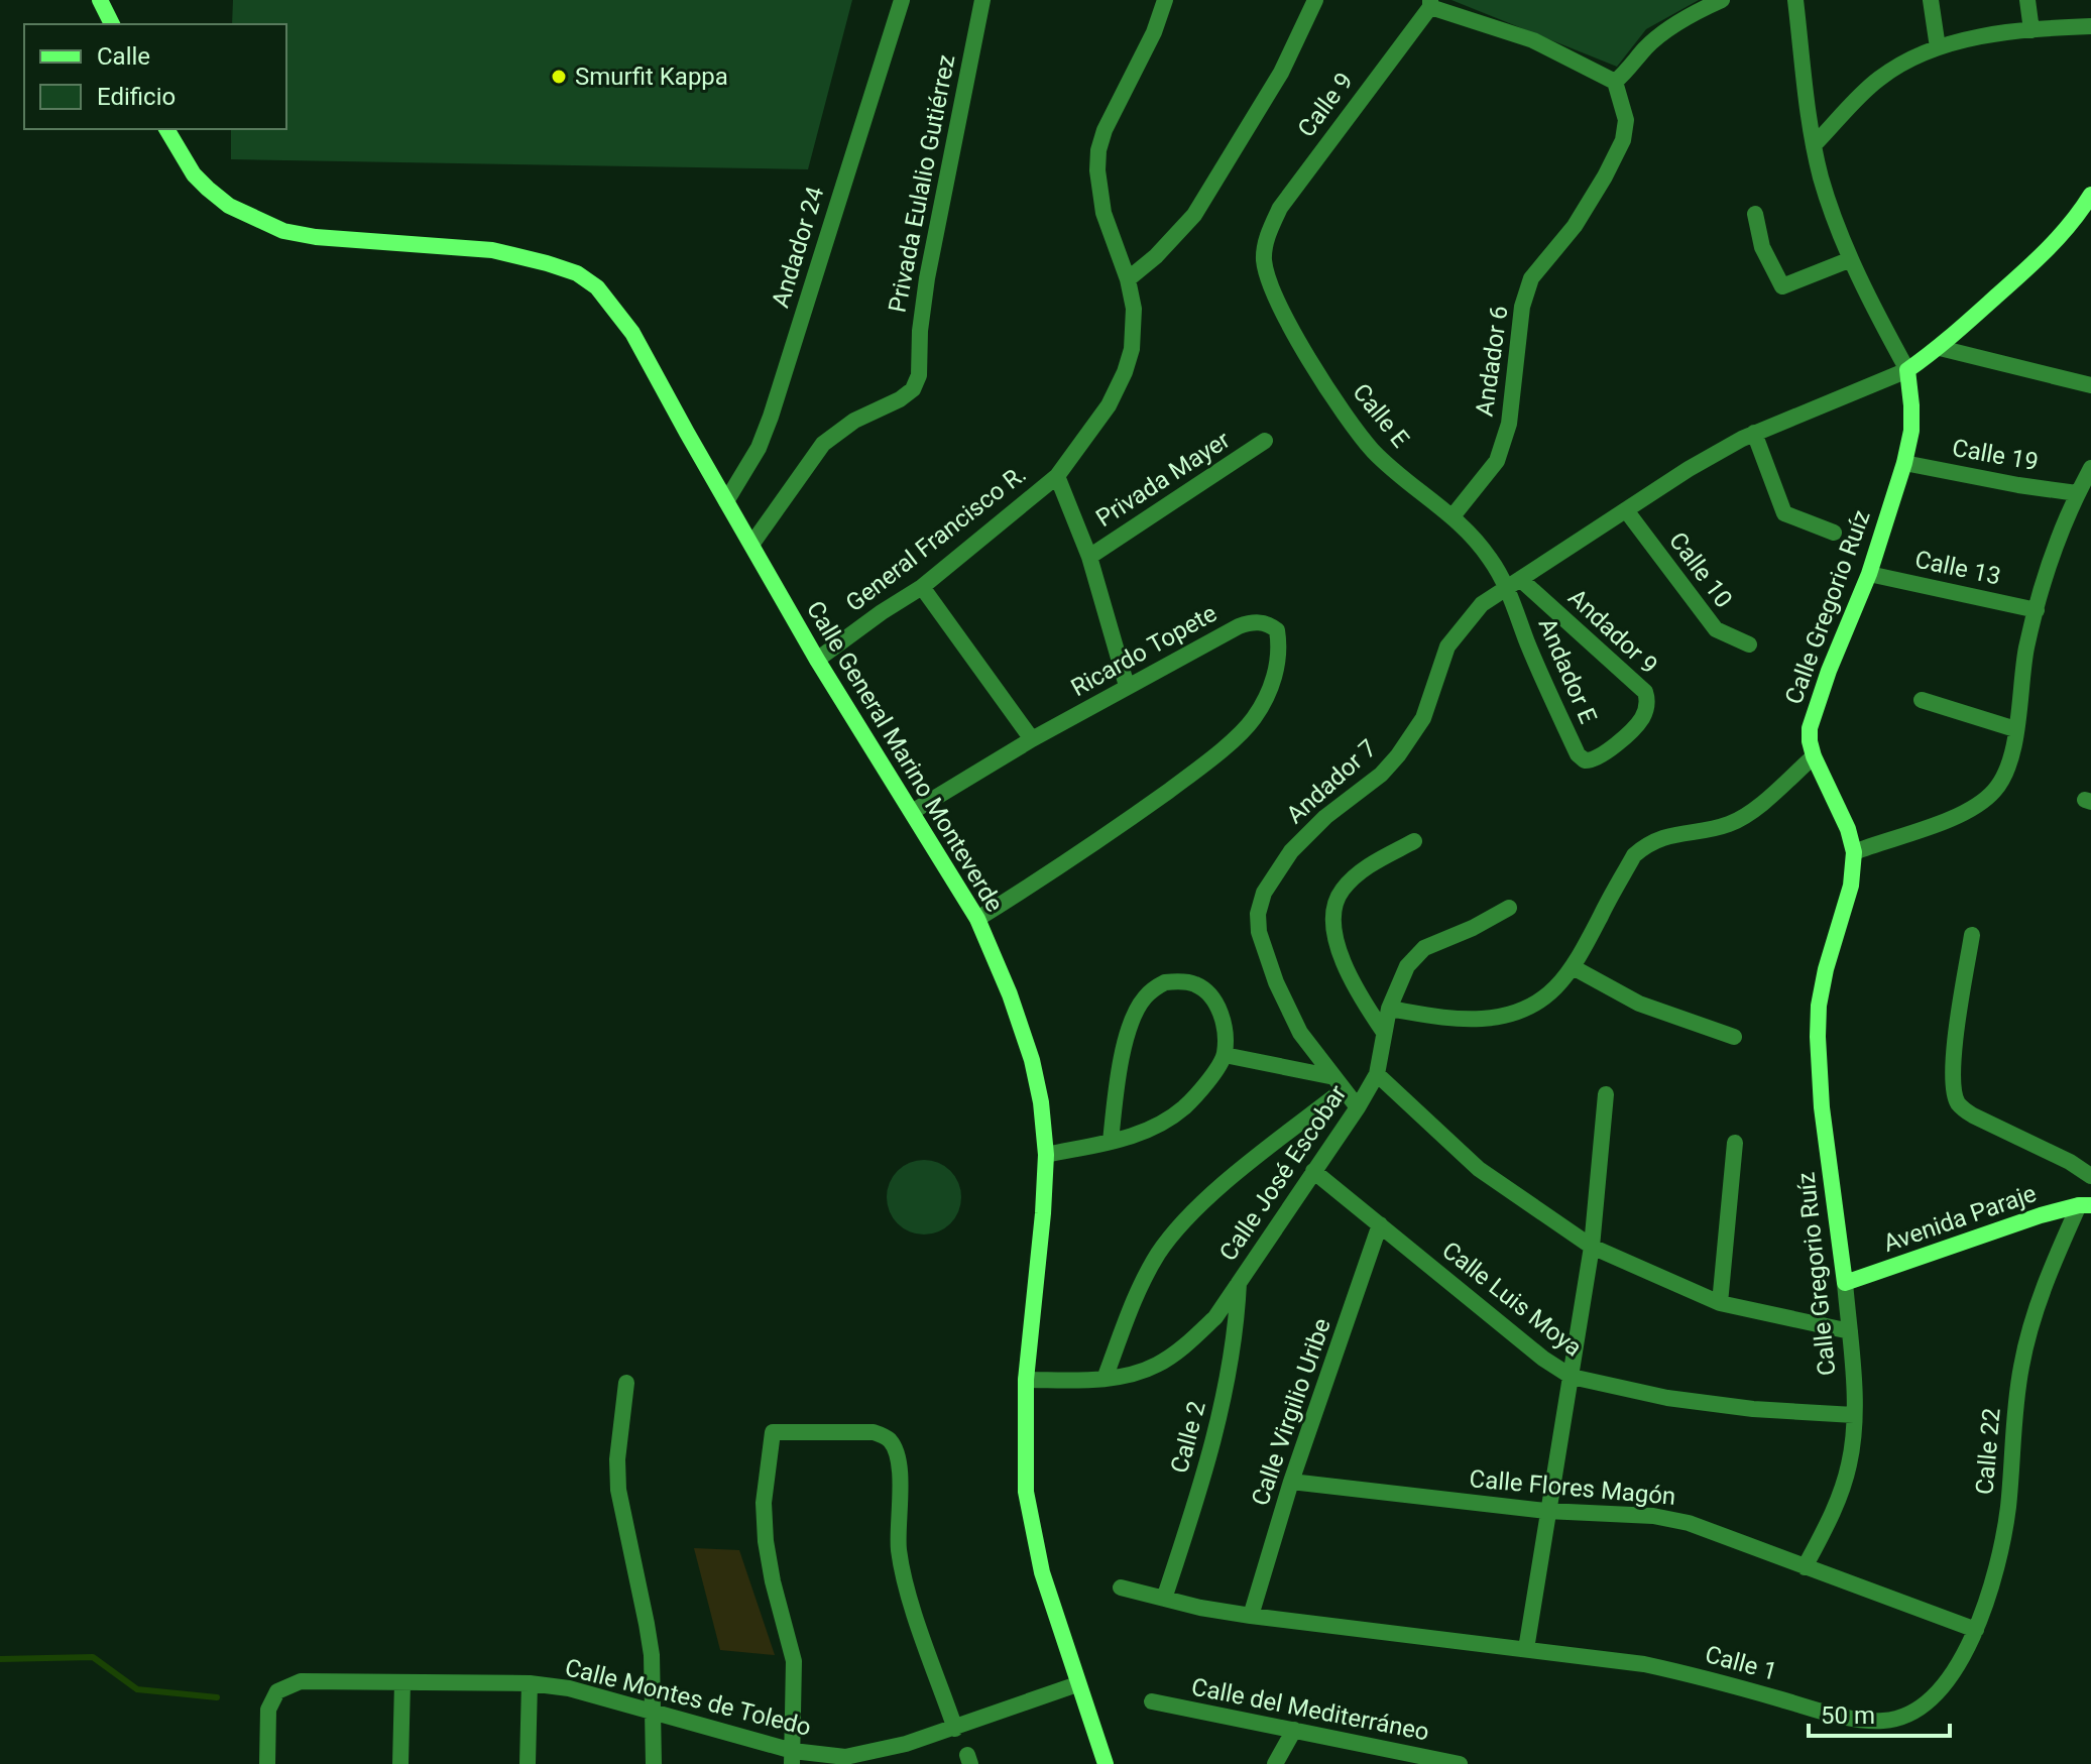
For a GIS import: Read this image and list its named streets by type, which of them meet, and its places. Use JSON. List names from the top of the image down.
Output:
{
  "streets": {
    "street": [
      "Calle 9",
      "Privada Eulalio Gutiérrez",
      "Andador 24",
      "Andador 6",
      "Calle E",
      "Calle 19",
      "Privada Mayer",
      "General Francisco R.",
      "Calle 13",
      "Calle 10",
      "Calle Gregorio Ruíz",
      "Andador 9",
      "Ricardo Topete",
      "Andador E",
      "Calle General Marino Monteverde",
      "Andador 7",
      "Calle José Escobar",
      "Avenida Paraje",
      "Calle Luis Moya",
      "Calle Virgilio Uribe",
      "Calle 2",
      "Calle 22",
      "Calle Flores Magón",
      "Calle 1",
      "Calle Montes de Toledo",
      "Calle del Mediterráneo"
    ]
  },
  "crossings": [
    ["Calle 9", "Calle E"],
    ["Privada Eulalio Gutiérrez", "Calle General Marino Monteverde"],
    ["Andador 24", "Calle General Marino Monteverde"],
    ["Andador 6", "Calle E"],
    ["Calle E", "Andador 9"],
    ["Calle E", "Andador E"],
    ["Calle E", "Andador 7"],
    ["Calle 19", "Calle Gregorio Ruíz"],
    ["General Francisco R.", "Calle General Marino Monteverde"],
    ["Calle 13", "Calle Gregorio Ruíz"],
    ["Calle 10", "Andador 7"],
    ["Calle Gregorio Ruíz", "Andador 7"],
    ["Calle Gregorio Ruíz", "Avenida Paraje"],
    ["Calle Gregorio Ruíz", "Calle Luis Moya"],
    ["Calle Gregorio Ruíz", "Calle Flores Magón"],
    ["Andador 9", "Andador E"],
    ["Andador 9", "Andador 7"],
    ["Ricardo Topete", "Calle General Marino Monteverde"],
    ["Andador E", "Andador 7"],
    ["Calle General Marino Monteverde", "Calle José Escobar"],
    ["Calle General Marino Monteverde", "Calle Montes de Toledo"],
    ["Andador 7", "Calle José Escobar"],
    ["Calle José Escobar", "Calle Luis Moya"],
    ["Calle José Escobar", "Calle 2"],
    ["Avenida Paraje", "Calle 22"],
    ["Calle Luis Moya", "Calle Virgilio Uribe"],
    ["Calle Virgilio Uribe", "Calle Flores Magón"],
    ["Calle Virgilio Uribe", "Calle 1"],
    ["Calle 2", "Calle 1"],
    ["Calle 22", "Calle Flores Magón"],
    ["Calle 22", "Calle 1"]
  ],
  "places": ["Smurfit Kappa"],
  "legend": ["Calle", "Edificio"],
  "scale_bar": "50 m"
}
